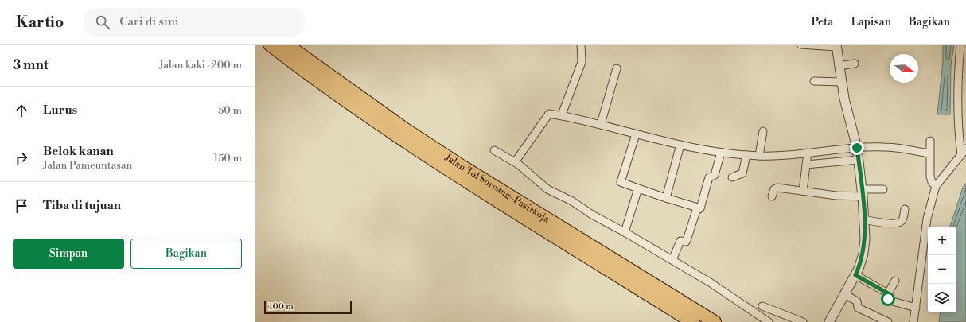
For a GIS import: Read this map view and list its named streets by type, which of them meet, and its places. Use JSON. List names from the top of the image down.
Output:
{
  "streets": {
    "highway": ["Jalan Tol Soreang–Pasirkoja"]
  },
  "scale_bar": "100 m",
  "north": "right",
  "page": {
    "header": "Kartio",
    "search": "Cari di sini",
    "nav": ["Peta", "Lapisan", "Bagikan"],
    "heading": ["3 mnt", "Jalan kaki · 200 m"],
    "list": [
      ["Lurus", "50 m"],
      ["Belok kanan", "Jalan Pameuntasan", "150 m"],
      "Tiba di tujuan"
    ],
    "map_buttons": ["+", "−"],
    "buttons": ["Simpan", "Bagikan"],
    "scale": "100 m"
  }
}
